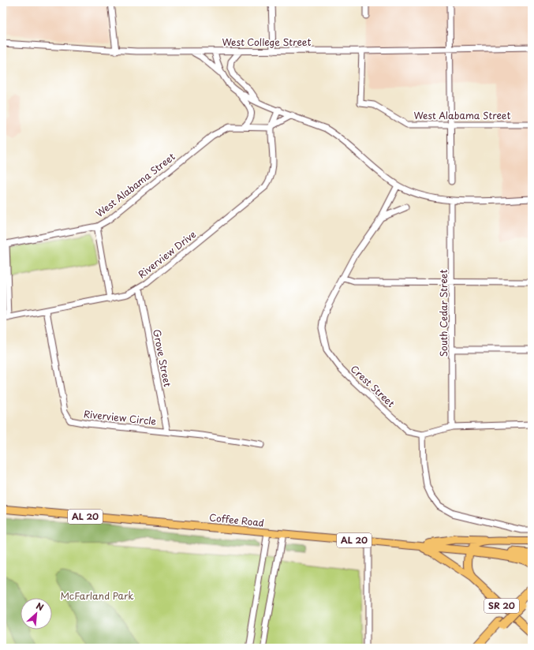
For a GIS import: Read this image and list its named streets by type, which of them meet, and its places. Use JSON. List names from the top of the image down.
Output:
{
  "streets": {
    "main road": ["AL 20", "Coffee Road", "SR 20"],
    "street": [
      "West College Street",
      "West Alabama Street",
      "Riverview Drive",
      "South Cedar Street",
      "Grove Street",
      "Crest Street",
      "Riverview Circle"
    ]
  },
  "crossings": [
    ["West College Street", "West Alabama Street"],
    ["West Alabama Street", "Riverview Drive"],
    ["Riverview Drive", "Grove Street"],
    ["Riverview Drive", "Riverview Circle"],
    ["Grove Street", "Riverview Circle"]
  ],
  "parks": ["McFarland Park"],
  "north": "top right"
}
